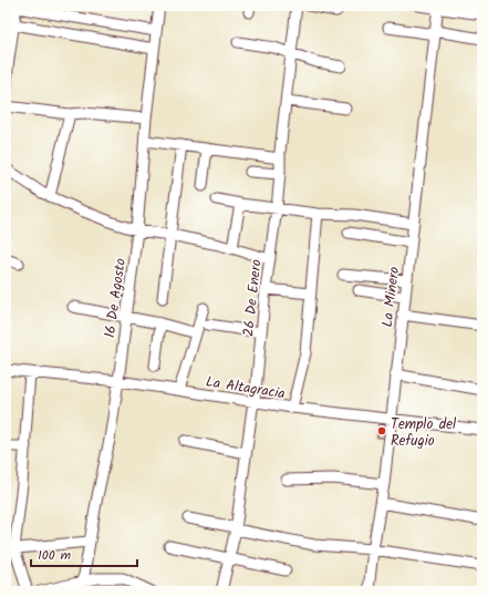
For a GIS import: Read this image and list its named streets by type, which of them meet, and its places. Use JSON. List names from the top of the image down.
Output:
{
  "streets": {
    "street": [
      "La Minero",
      "16 De Agosto",
      "26 De Enero",
      "La Altagracia"
    ]
  },
  "crossings": [
    ["La Minero", "La Altagracia"],
    ["16 De Agosto", "La Altagracia"],
    ["26 De Enero", "La Altagracia"]
  ],
  "places": ["Templo del Refugio"],
  "scale_bar": "100 m"
}
